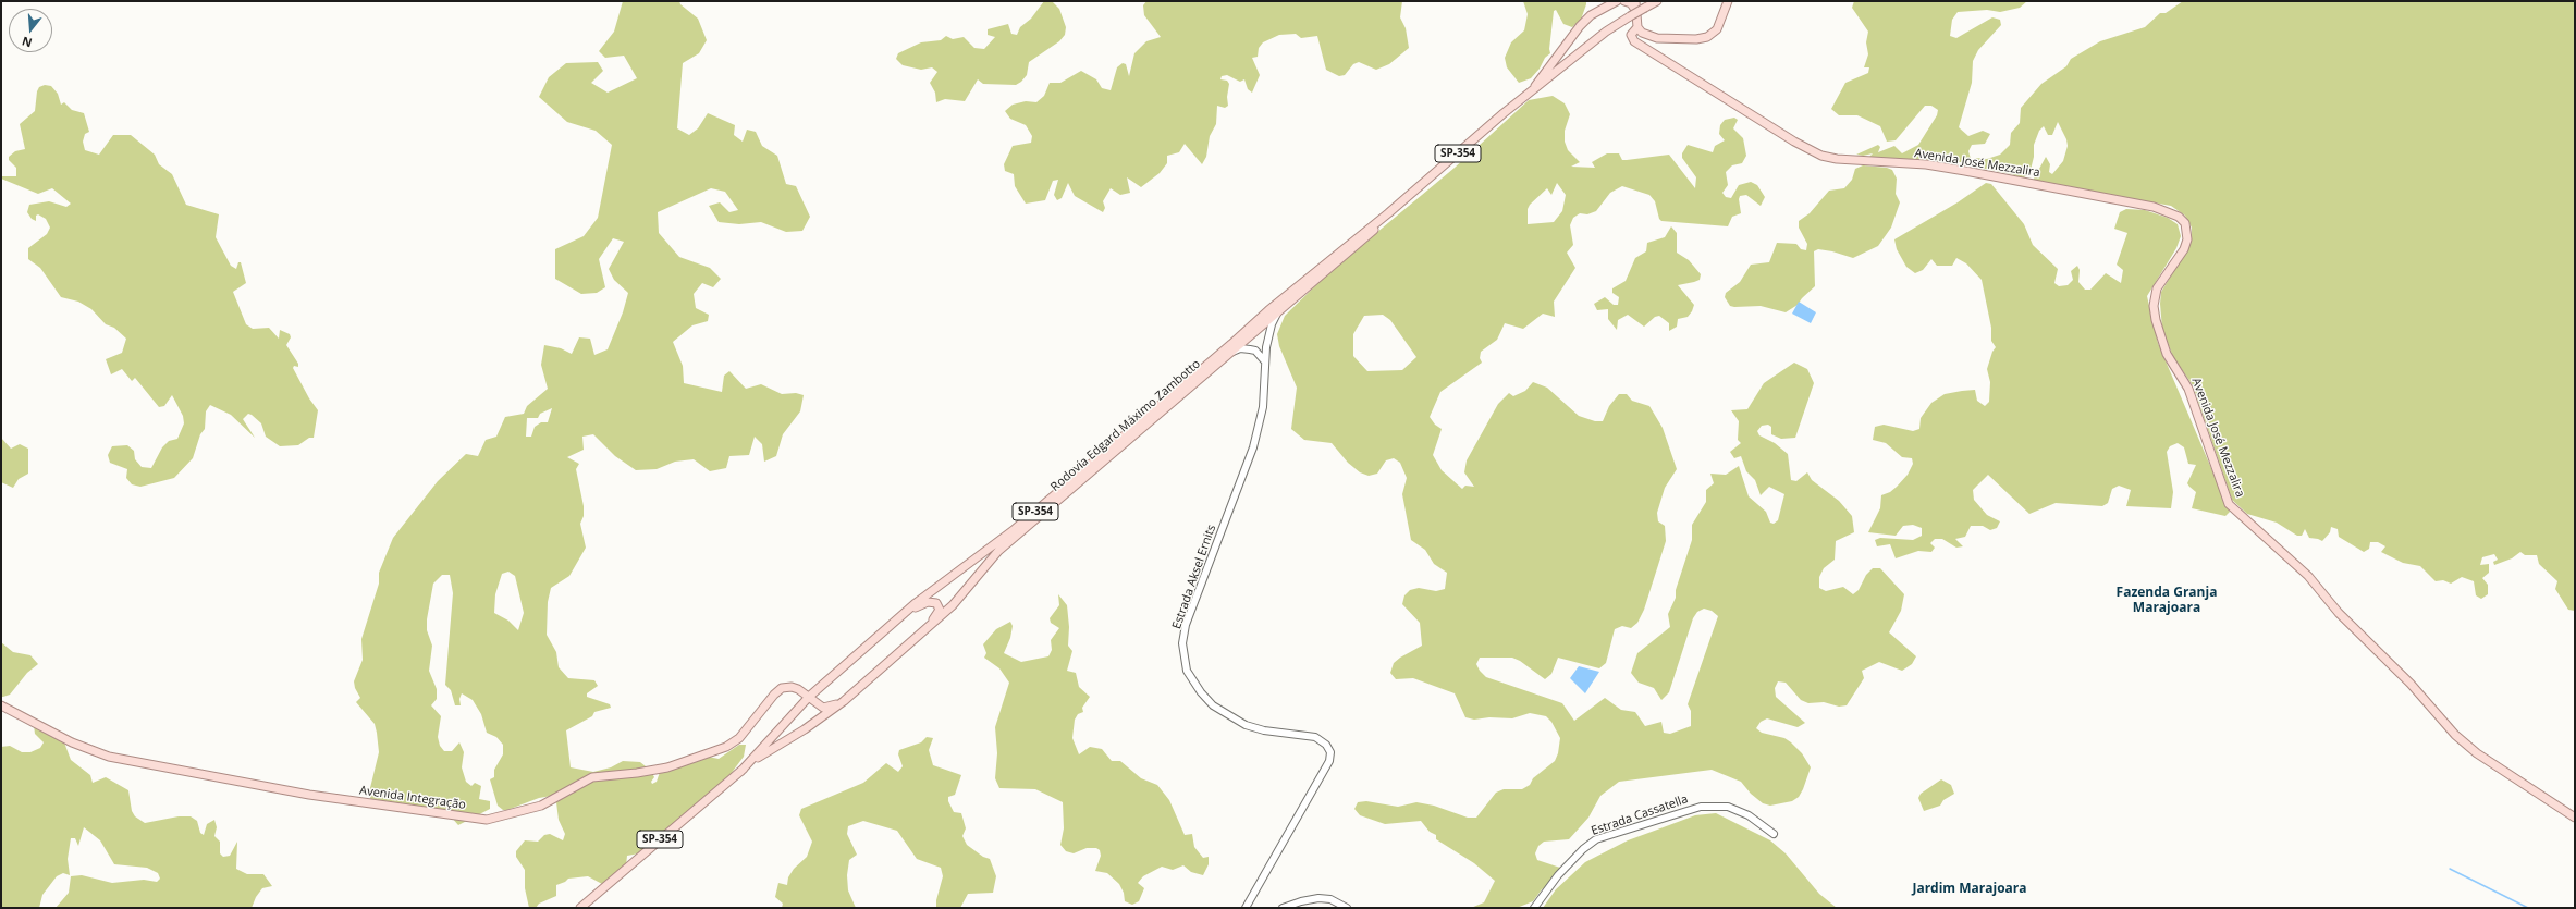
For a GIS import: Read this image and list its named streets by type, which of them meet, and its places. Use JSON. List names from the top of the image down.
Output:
{
  "streets": {
    "main road": [
      "SP-354",
      "Avenida José Mezzalira",
      "Rodovia Edgard Máximo Zambotto",
      "Avenida Integração"
    ],
    "street": ["Estrada Aksel Ernits", "Estrada Cassatella"]
  },
  "crossings": [
    ["Rodovia Edgard Máximo Zambotto", "Estrada Aksel Ernits"]
  ],
  "districts": ["Fazenda Granja Marajoara", "Jardim Marajoara"],
  "north": "bottom"
}
